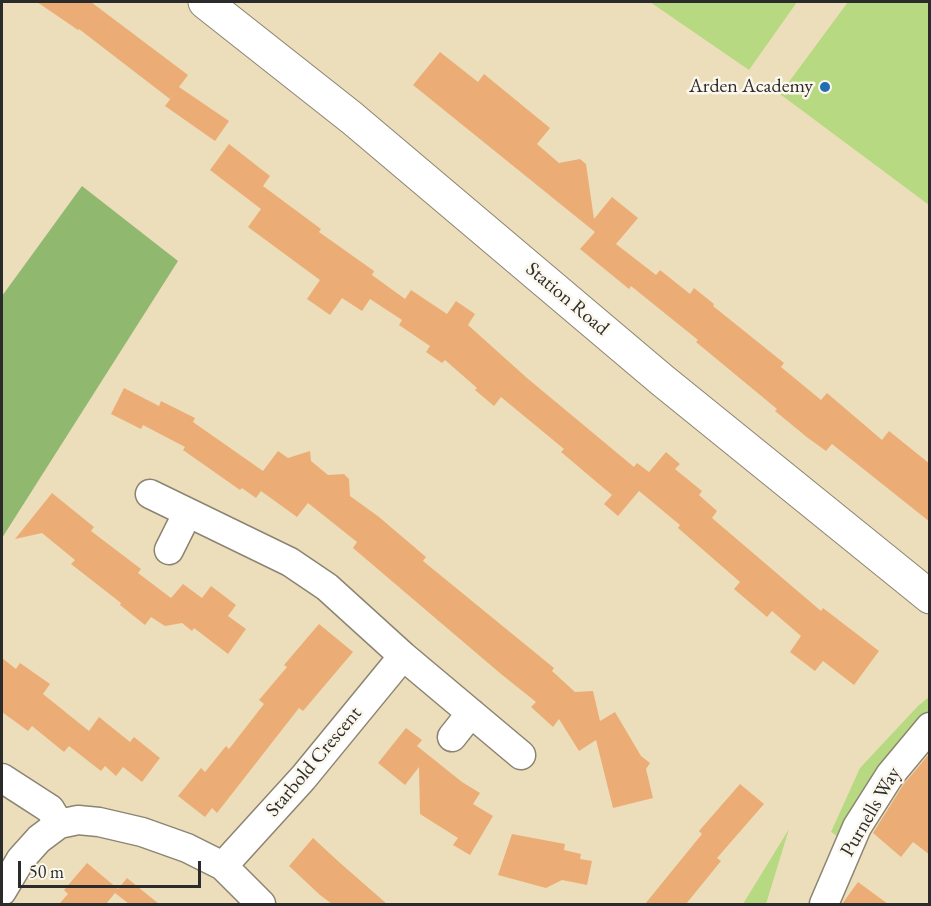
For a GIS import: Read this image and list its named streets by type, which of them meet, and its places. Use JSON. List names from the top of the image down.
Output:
{
  "streets": {
    "main road": ["Station Road"],
    "street": ["Starbold Crescent", "Purnells Way"]
  },
  "places": ["Arden Academy"],
  "scale_bar": "50 m"
}
